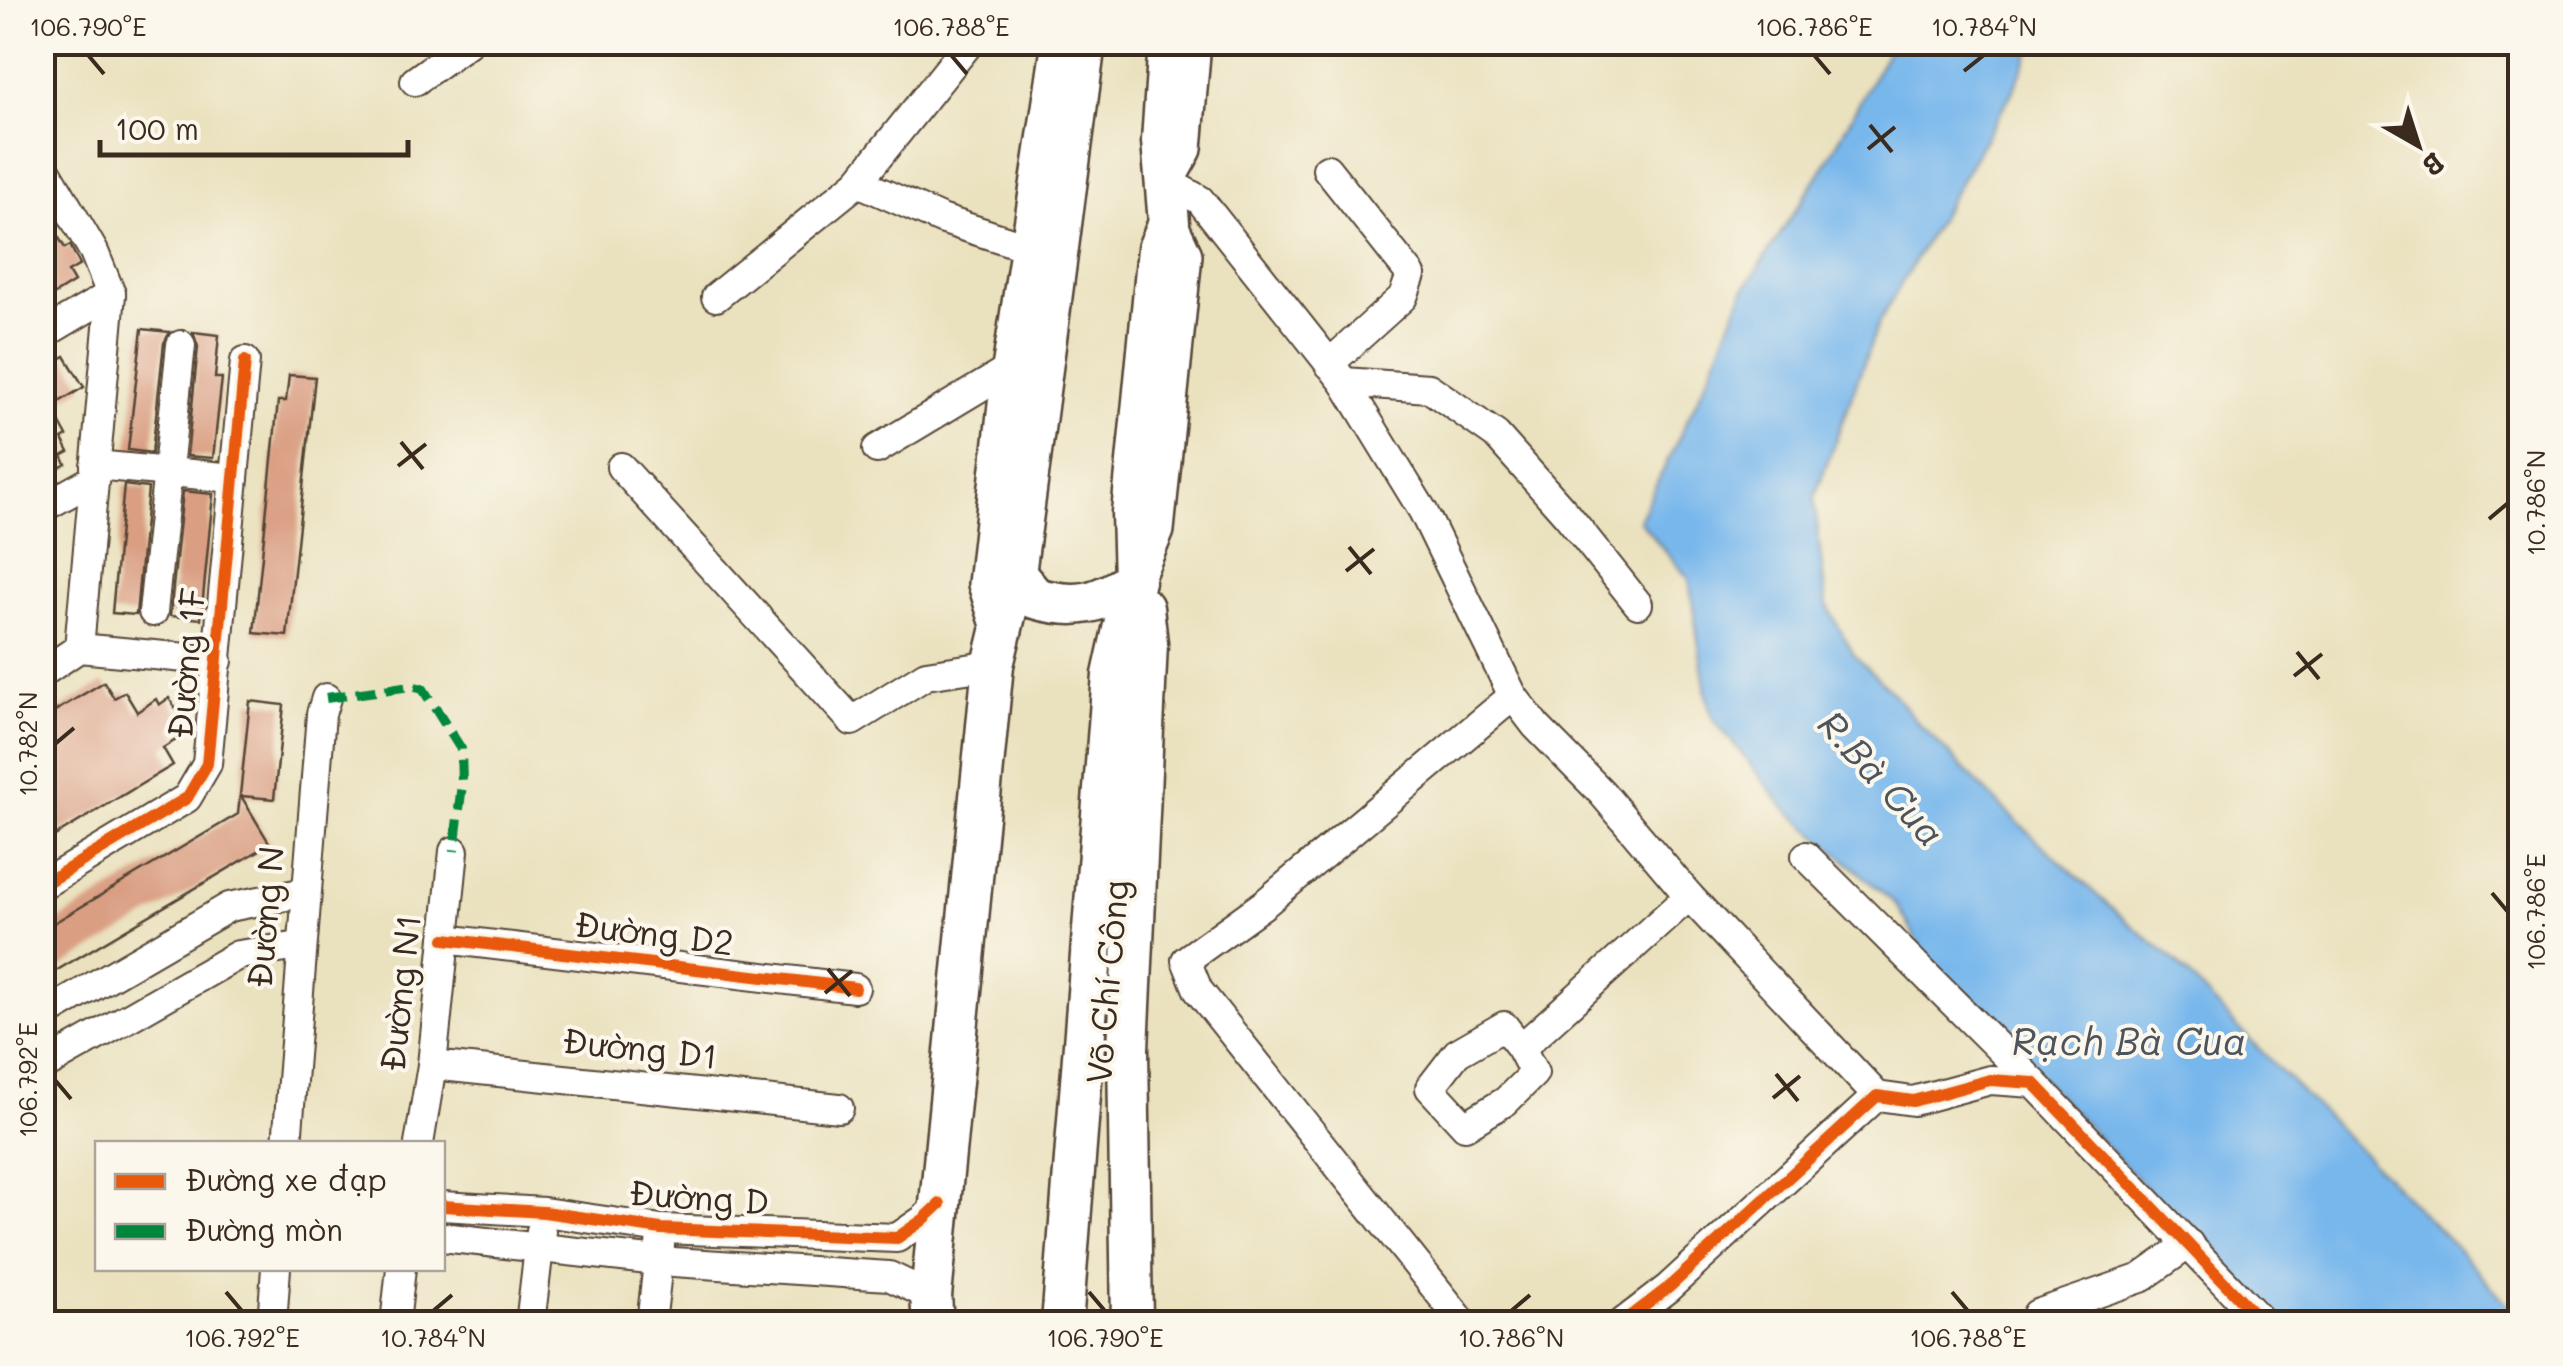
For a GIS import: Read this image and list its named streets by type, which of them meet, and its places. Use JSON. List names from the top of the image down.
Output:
{
  "streets": {
    "highway": ["Võ Chí Công"],
    "street": [
      "Đường 1F",
      "Đường N",
      "Đường D2",
      "Đường N1",
      "Đường D1",
      "Đường D"
    ]
  },
  "crossings": [
    ["Đường D2", "Đường N1"],
    ["Đường N1", "Đường D1"]
  ],
  "water": ["R.Bà Cua", "Rạch Bà Cua"],
  "legend": ["Đường xe đạp", "Đường mòn"],
  "scale_bar": "100 m",
  "north": "bottom right",
  "coordinates": [
    "106.790°E",
    "106.788°E",
    "106.786°E",
    "10.784°N",
    "10.786°N",
    "10.782°N",
    "106.792°E"
  ]
}
